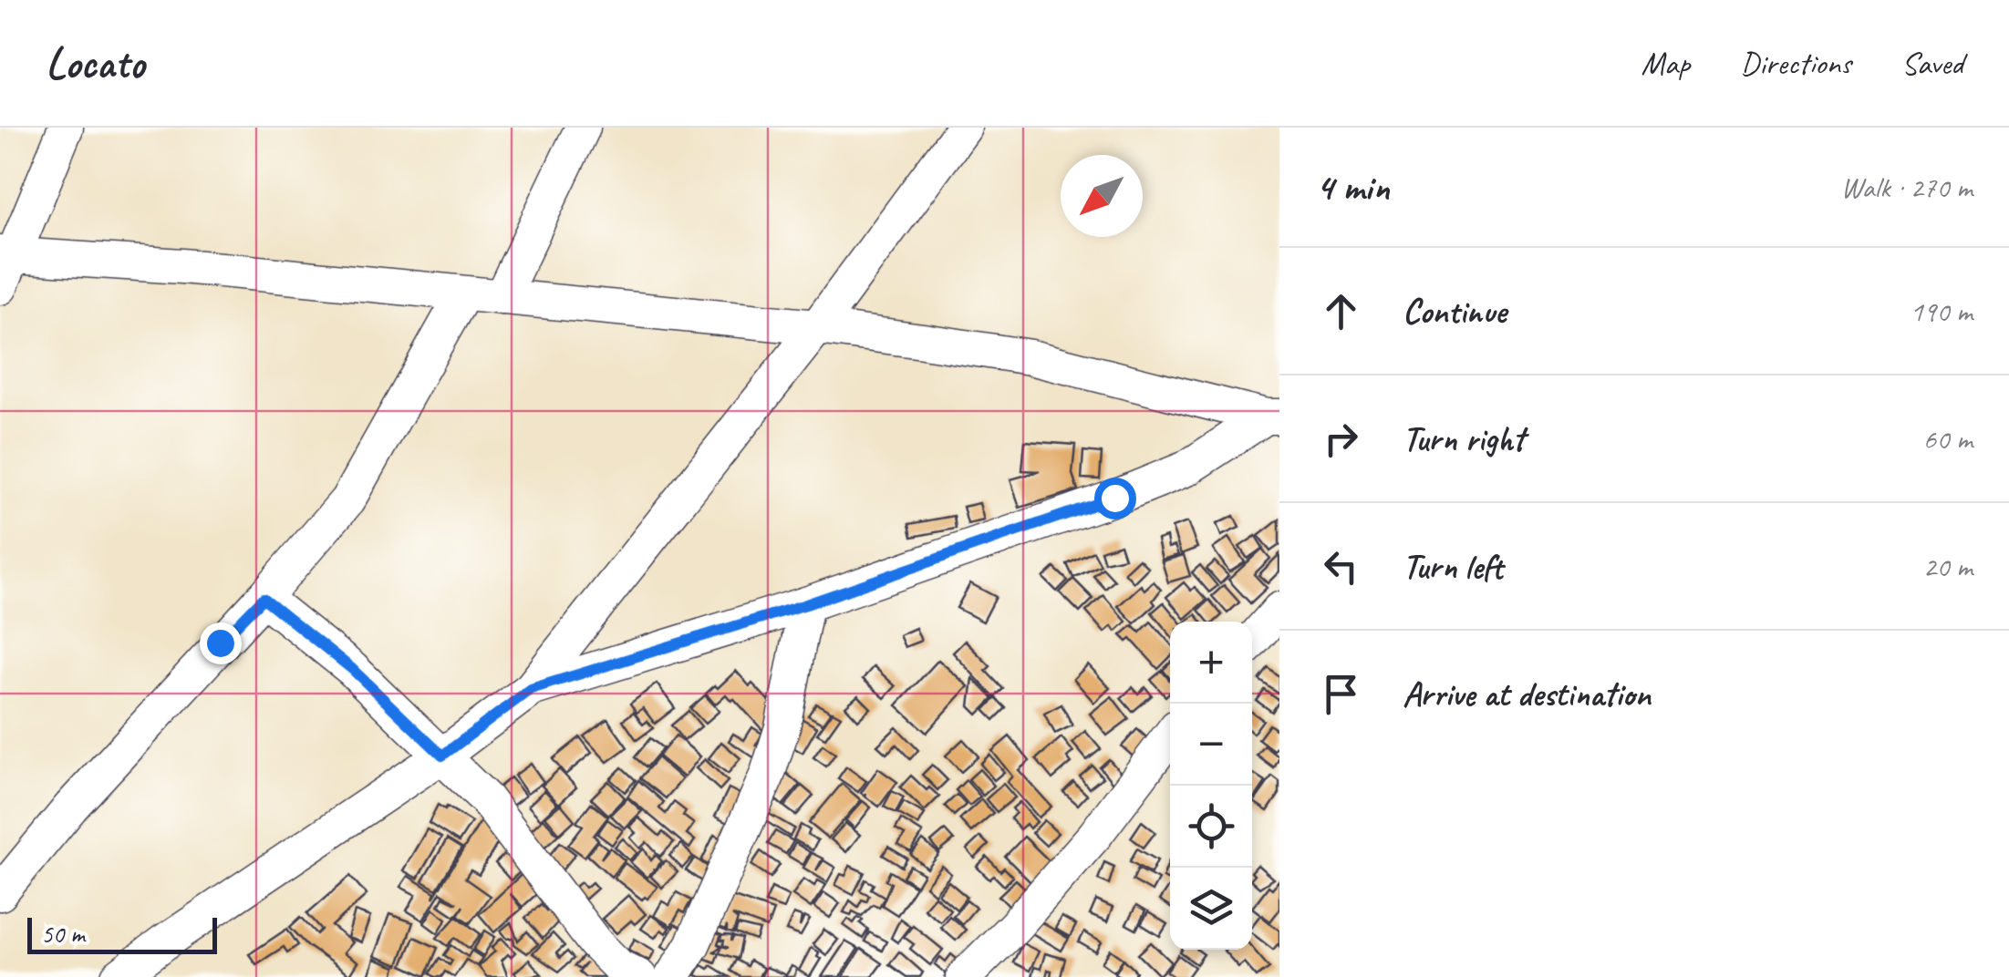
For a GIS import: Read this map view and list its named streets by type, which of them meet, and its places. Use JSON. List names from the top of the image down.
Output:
{
  "scale_bar": "50 m",
  "north": "bottom left",
  "page": {
    "header": "Locato",
    "nav": ["Map", "Directions", "Saved"],
    "heading": ["4 min", "Walk · 270 m"],
    "list": [
      ["Continue", "190 m"],
      ["Turn right", "60 m"],
      ["Turn left", "20 m"],
      "Arrive at destination"
    ],
    "map_buttons": ["+", "−"],
    "scale": "50 m"
  }
}
